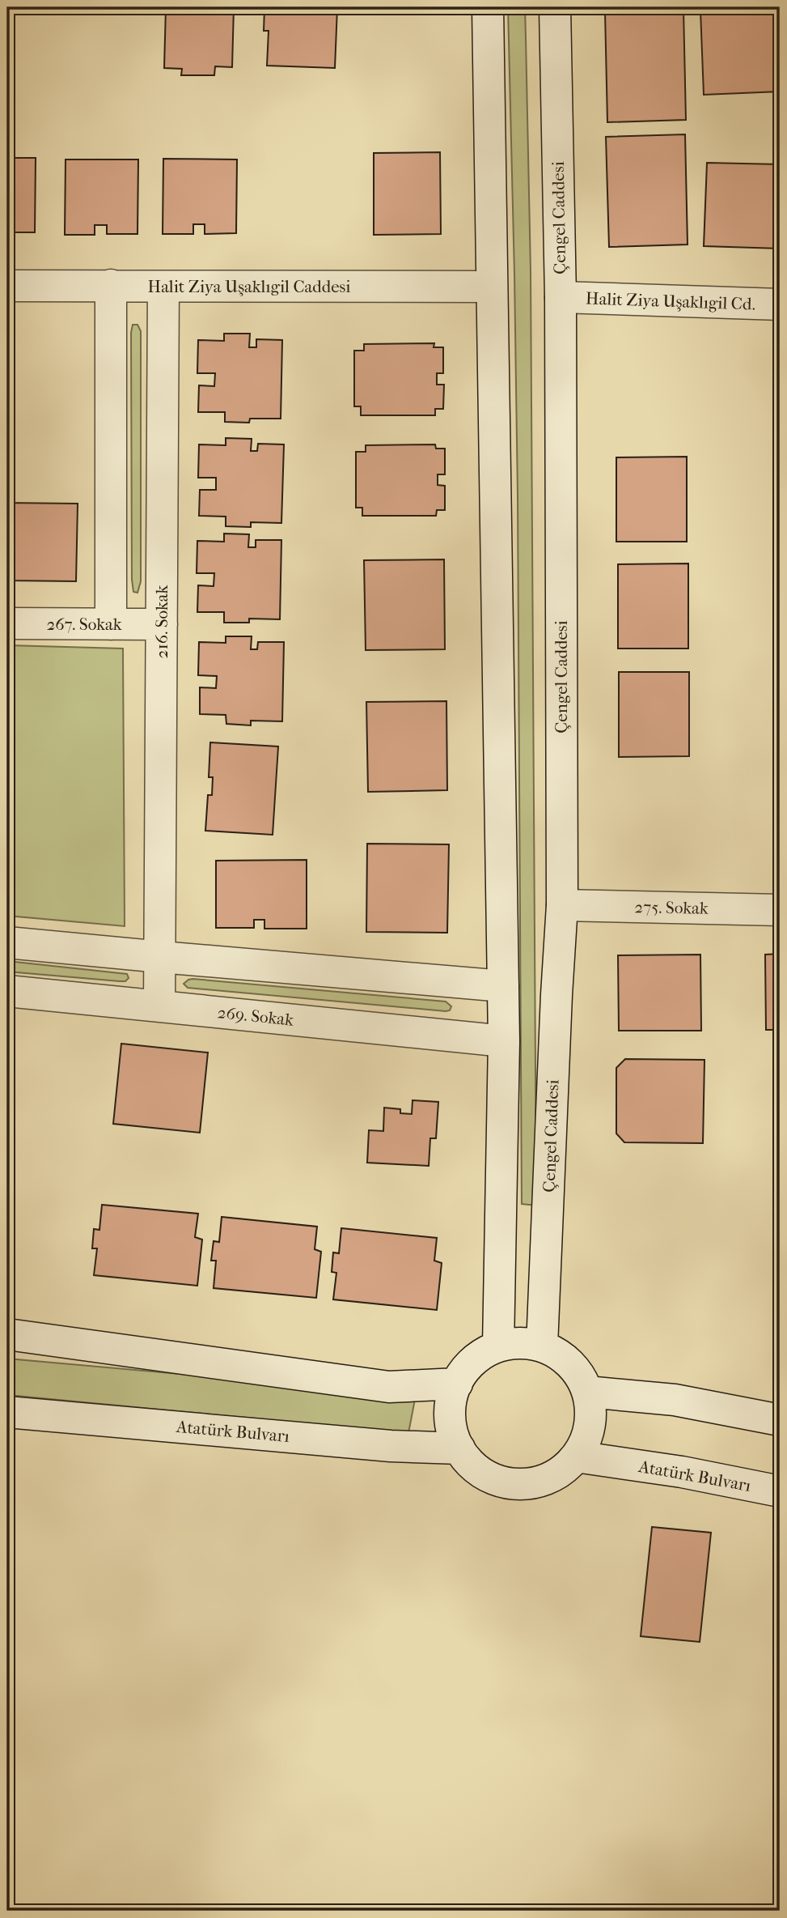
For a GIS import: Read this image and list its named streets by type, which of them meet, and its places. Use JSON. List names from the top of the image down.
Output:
{
  "streets": {
    "main road": [
      "Çengel Caddesi",
      "Halit Ziya Uşaklıgil Caddesi",
      "Halit Ziya Uşaklıgil Cd.",
      "216. Sokak",
      "267. Sokak",
      "275. Sokak",
      "269. Sokak",
      "Atatürk Bulvarı"
    ]
  },
  "crossings": [
    ["Çengel Caddesi", "Halit Ziya Uşaklıgil Cd."],
    ["Çengel Caddesi", "275. Sokak"],
    ["Çengel Caddesi", "Atatürk Bulvarı"],
    ["Halit Ziya Uşaklıgil Caddesi", "216. Sokak"],
    ["216. Sokak", "267. Sokak"],
    ["216. Sokak", "269. Sokak"]
  ]
}
